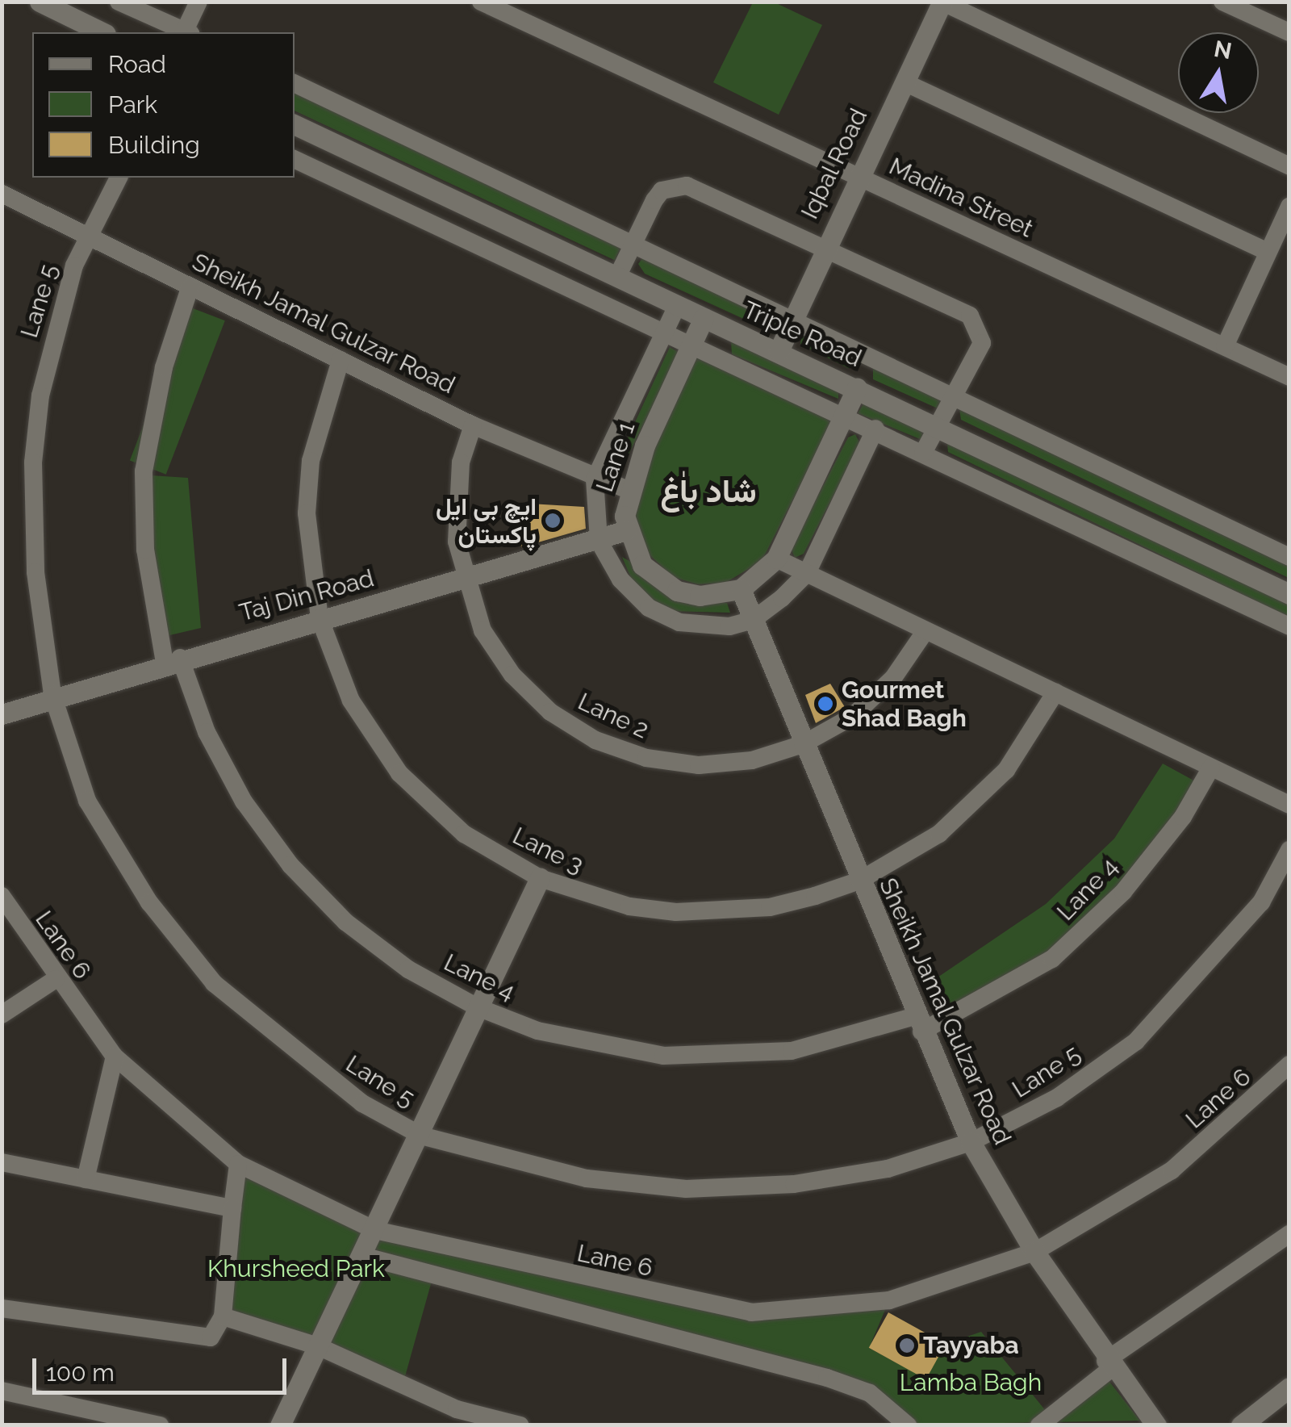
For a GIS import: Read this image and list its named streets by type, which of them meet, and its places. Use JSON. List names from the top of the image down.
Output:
{
  "streets": {
    "main road": [
      "Iqbal Road",
      "Sheikh Jamal Gulzar Road",
      "Triple Road",
      "Lane 1",
      "Taj Din Road"
    ],
    "street": [
      "Madina Street",
      "Lane 5",
      "Lane 2",
      "Lane 3",
      "Lane 4",
      "Lane 6"
    ]
  },
  "crossings": [
    ["Iqbal Road", "Madina Street"],
    ["Iqbal Road", "Triple Road"],
    ["Lane 5", "Sheikh Jamal Gulzar Road"],
    ["Lane 5", "Taj Din Road"],
    ["Sheikh Jamal Gulzar Road", "Lane 1"],
    ["Sheikh Jamal Gulzar Road", "Lane 2"],
    ["Sheikh Jamal Gulzar Road", "Lane 3"],
    ["Sheikh Jamal Gulzar Road", "Lane 4"],
    ["Sheikh Jamal Gulzar Road", "Lane 6"],
    ["Triple Road", "Lane 1"],
    ["Lane 1", "Taj Din Road"],
    ["Taj Din Road", "Lane 2"],
    ["Taj Din Road", "Lane 3"],
    ["Taj Din Road", "Lane 4"]
  ],
  "districts": ["شاد باٰغ"],
  "parks": ["Khursheed Park", "Lamba Bagh"],
  "places": ["ایچ بی ایل پاکستان", "Gourmet Shad Bagh", "Tayyaba"],
  "legend": ["Road", "Park", "Building"],
  "scale_bar": "100 m",
  "north": "top"
}
